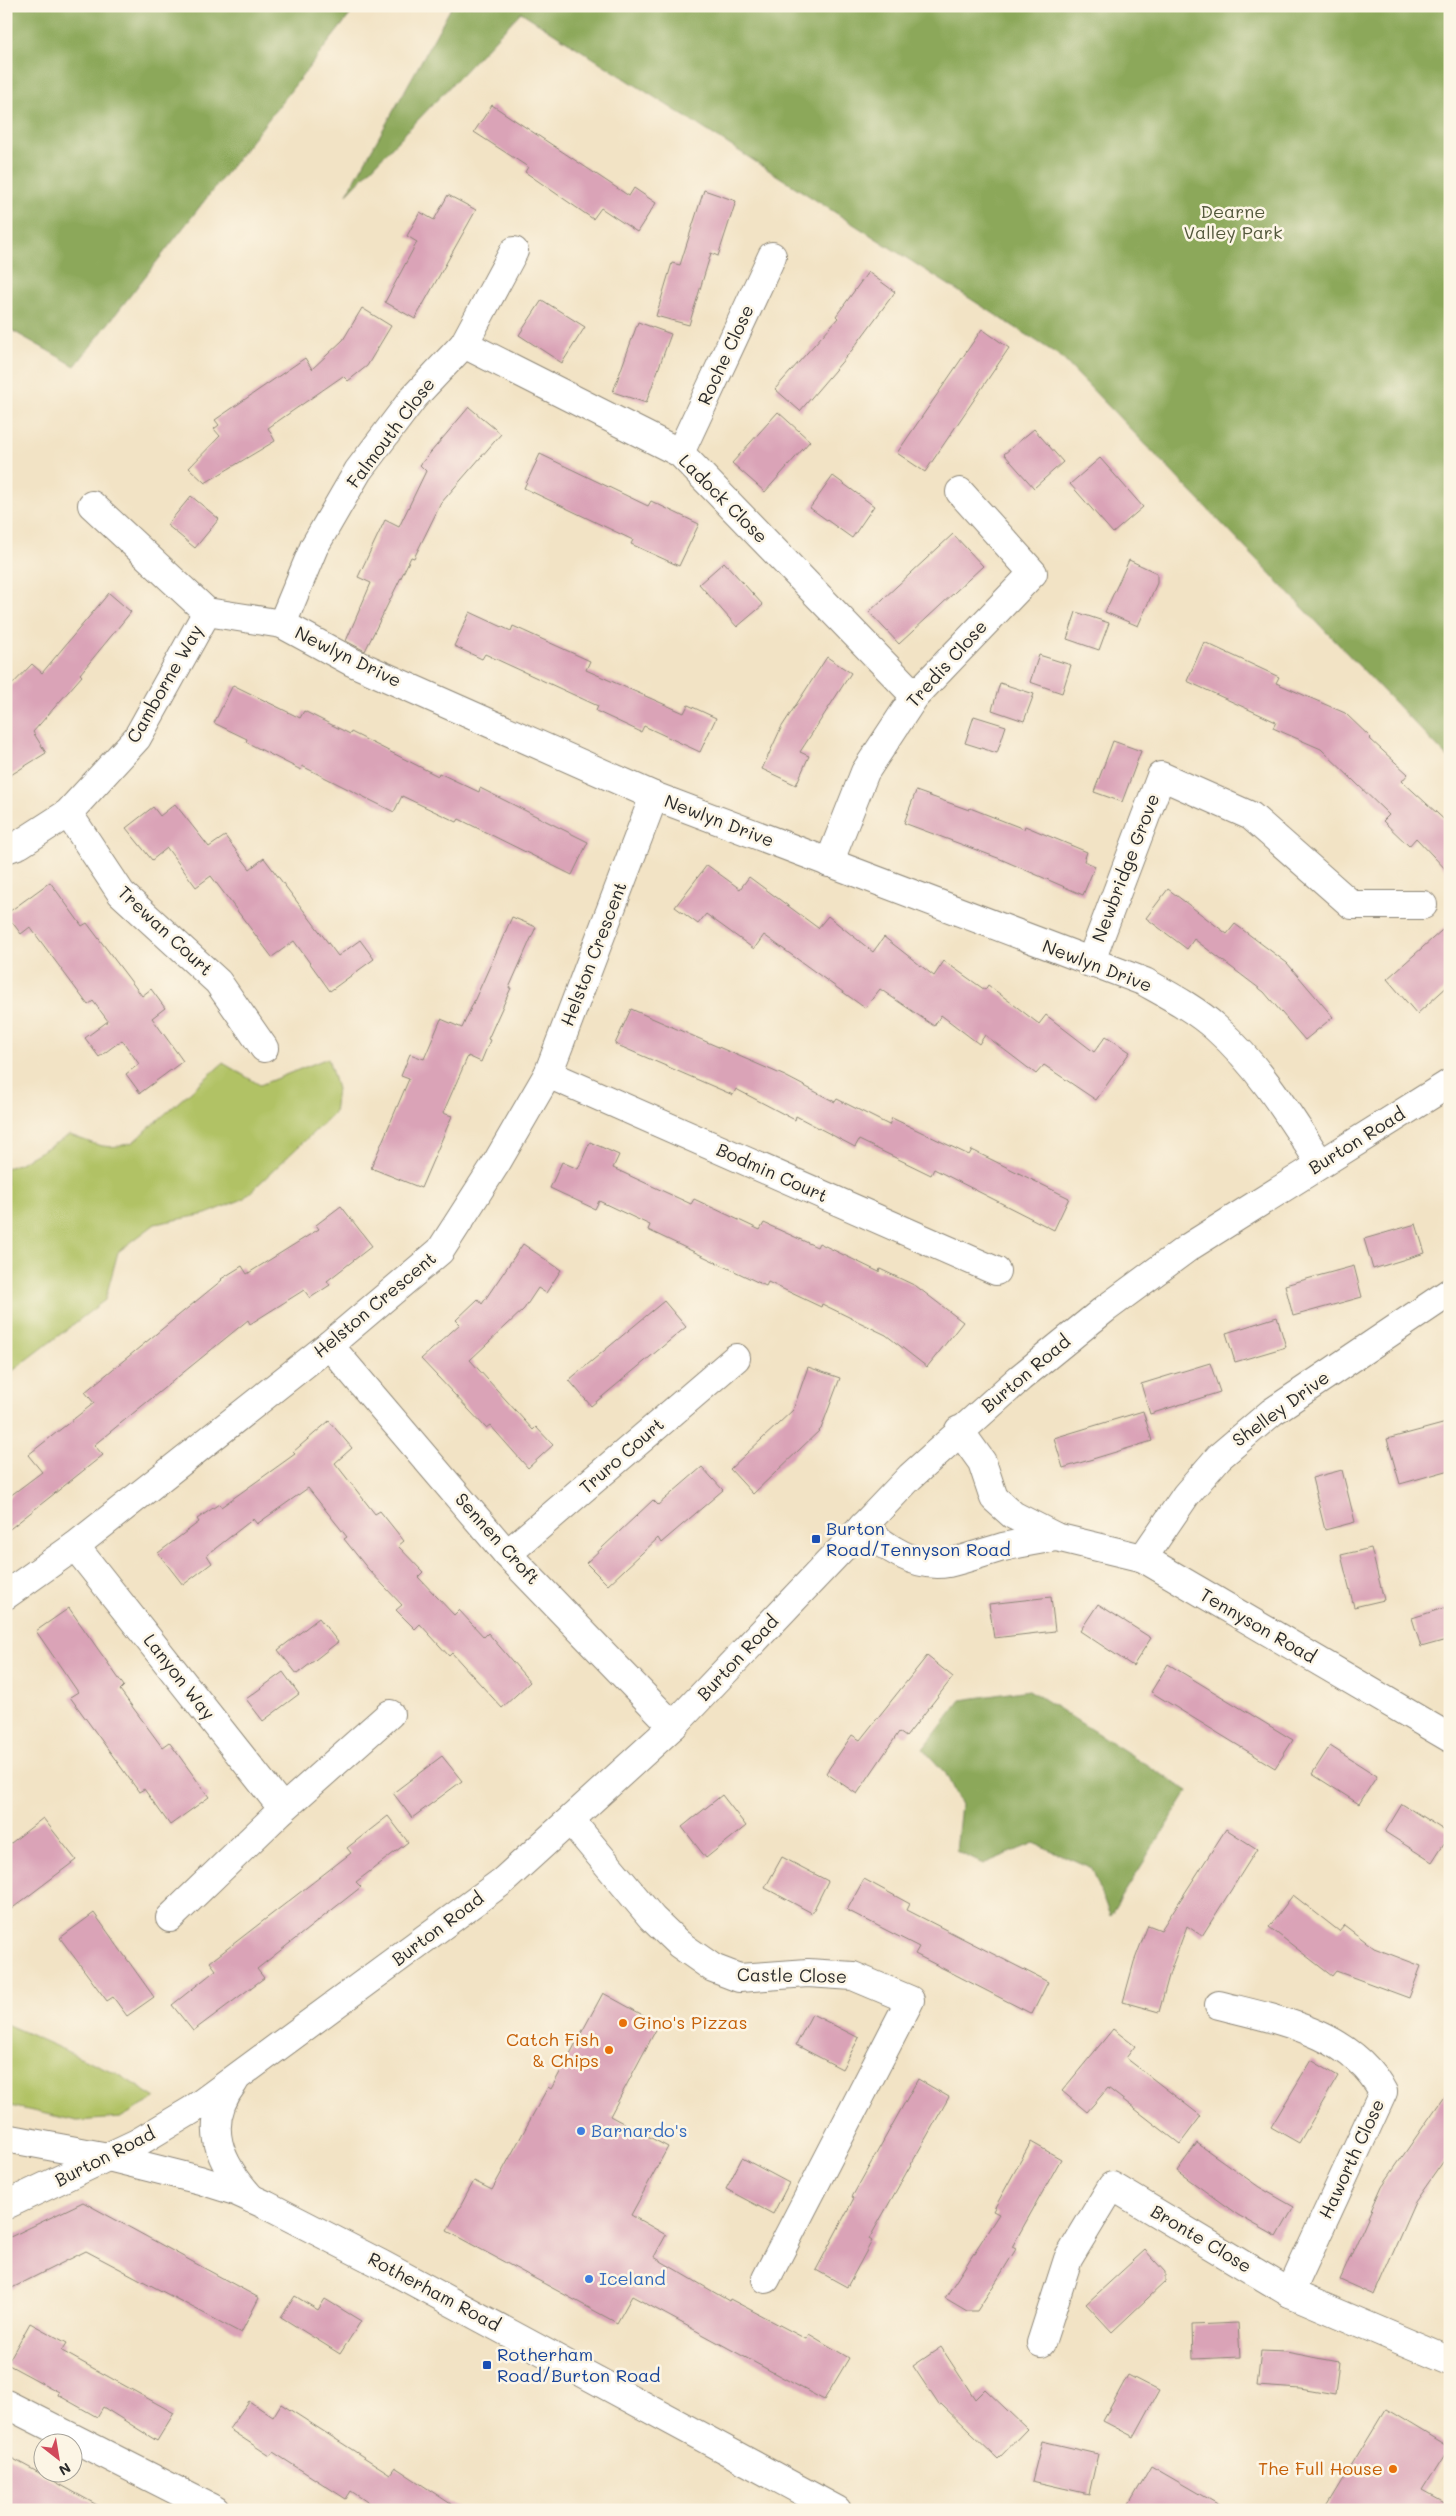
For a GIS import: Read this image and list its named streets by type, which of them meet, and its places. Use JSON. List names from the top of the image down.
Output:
{
  "streets": {
    "street": [
      "Roche Close",
      "Falmouth Close",
      "Ladock Close",
      "Newlyn Drive",
      "Tredis Close",
      "Camborne Way",
      "Newbridge Grove",
      "Trewan Court",
      "Helston Crescent",
      "Burton Road",
      "Bodmin Court",
      "Shelley Drive",
      "Truro Court",
      "Sennen Croft",
      "Tennyson Road",
      "Lanyon Way",
      "Castle Close",
      "Haworth Close",
      "Bronte Close",
      "Rotherham Road"
    ]
  },
  "crossings": [
    ["Roche Close", "Ladock Close"],
    ["Falmouth Close", "Ladock Close"],
    ["Falmouth Close", "Newlyn Drive"],
    ["Ladock Close", "Tredis Close"],
    ["Newlyn Drive", "Tredis Close"],
    ["Newlyn Drive", "Camborne Way"],
    ["Newlyn Drive", "Newbridge Grove"],
    ["Newlyn Drive", "Helston Crescent"],
    ["Newlyn Drive", "Burton Road"],
    ["Camborne Way", "Trewan Court"],
    ["Helston Crescent", "Bodmin Court"],
    ["Helston Crescent", "Sennen Croft"],
    ["Helston Crescent", "Lanyon Way"],
    ["Burton Road", "Sennen Croft"],
    ["Burton Road", "Tennyson Road"],
    ["Burton Road", "Castle Close"],
    ["Burton Road", "Rotherham Road"],
    ["Shelley Drive", "Tennyson Road"],
    ["Truro Court", "Sennen Croft"],
    ["Haworth Close", "Bronte Close"]
  ],
  "parks": ["Dearne Valley Park"],
  "places": {
    "transit": ["Burton Road/Tennyson Road", "Rotherham Road/Burton Road"],
    "other": [
      "Gino's Pizzas",
      "Catch Fish & Chips",
      "Barnardo's",
      "Iceland",
      "The Full House"
    ]
  },
  "north": "bottom right"
}
